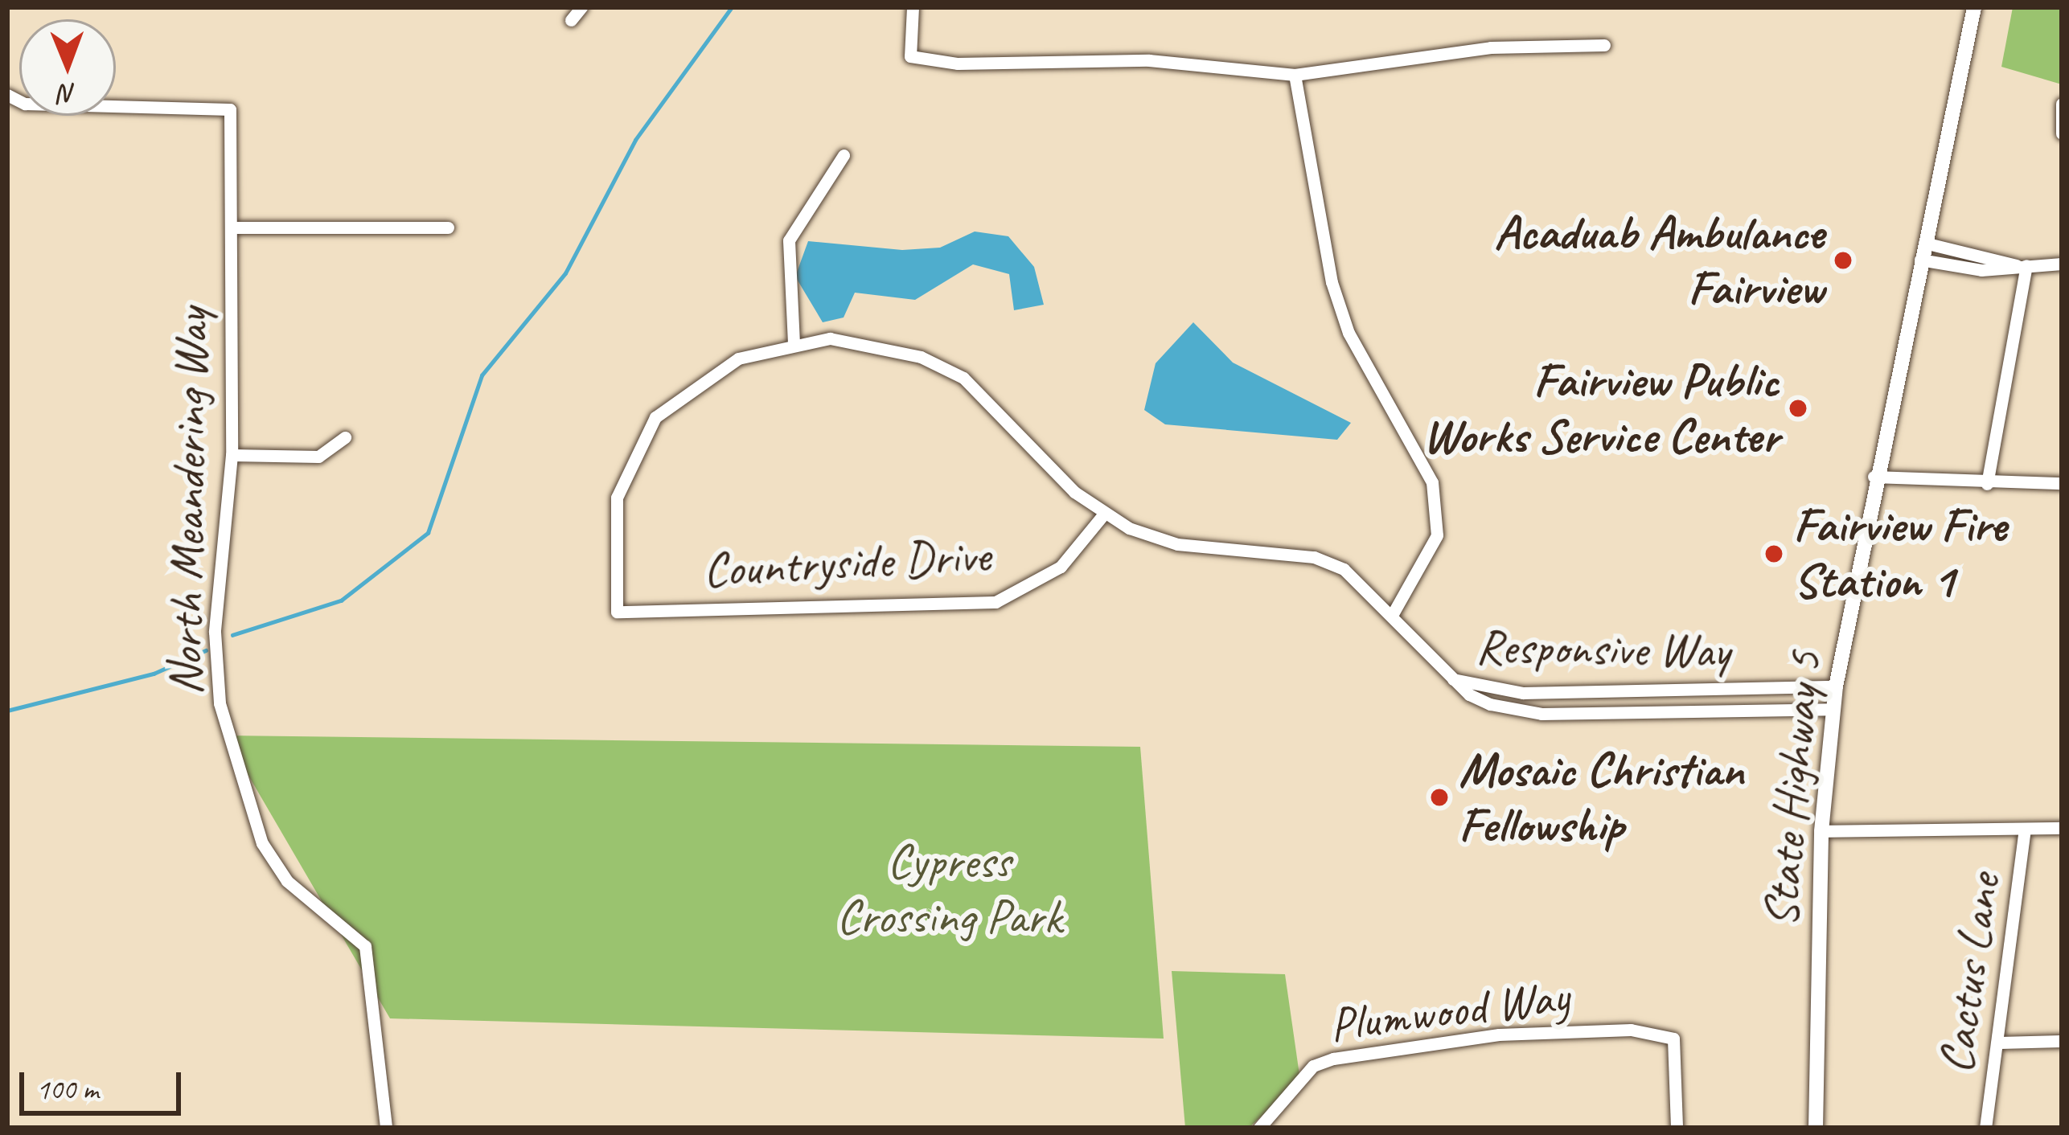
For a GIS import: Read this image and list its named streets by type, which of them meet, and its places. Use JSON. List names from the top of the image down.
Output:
{
  "streets": {
    "main road": ["State Highway 5"],
    "street": [
      "North Meandering Way",
      "Countryside Drive",
      "Responsive Way",
      "Cactus Lane",
      "Plumwood Way"
    ]
  },
  "crossings": [
    ["Responsive Way", "State Highway 5"]
  ],
  "parks": ["Cypress Crossing Park"],
  "places": [
    "Acaduab Ambulance Fairview",
    "Fairview Public Works Service Center",
    "Fairview Fire Station 1",
    "Mosaic Christian Fellowship"
  ],
  "scale_bar": "100 m",
  "north": "bottom"
}
